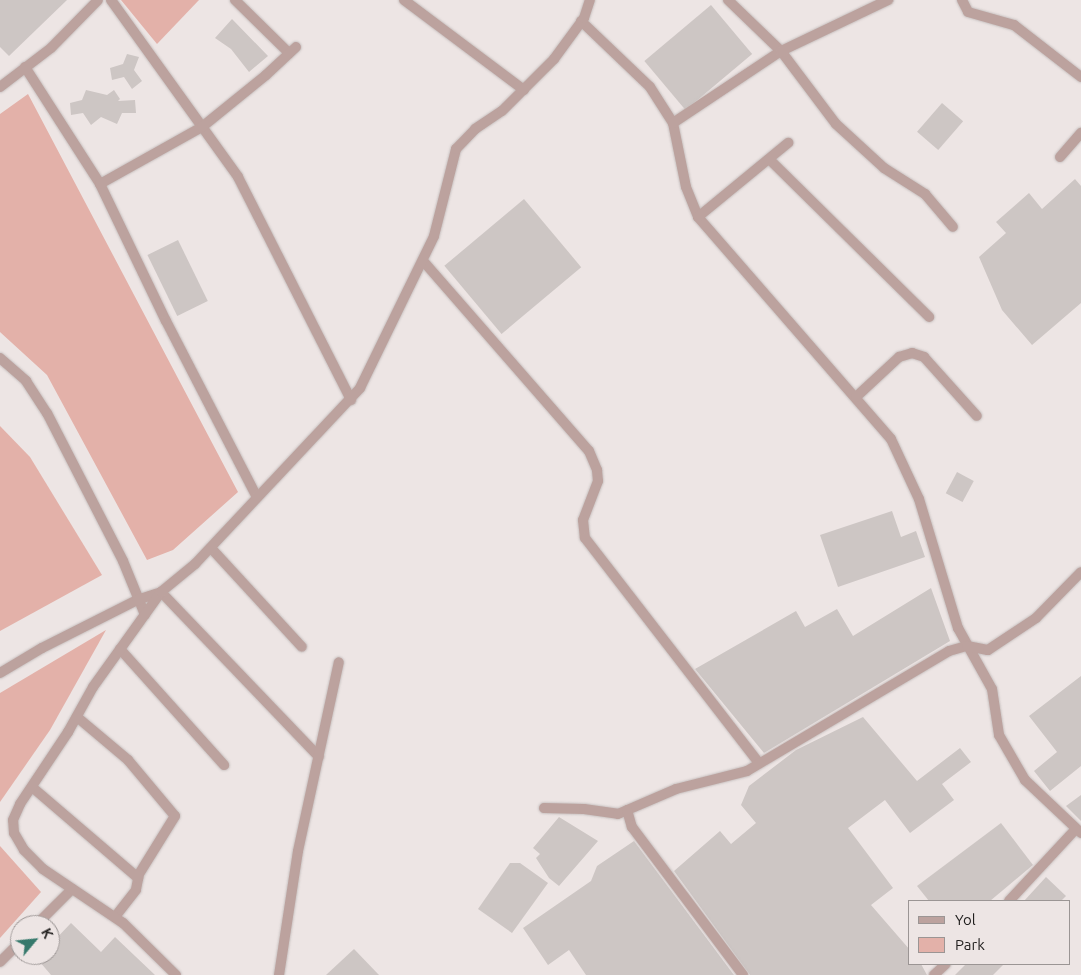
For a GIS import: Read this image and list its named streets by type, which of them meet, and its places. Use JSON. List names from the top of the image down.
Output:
{
  "legend": ["Yol", "Park"],
  "north": "top right"
}
